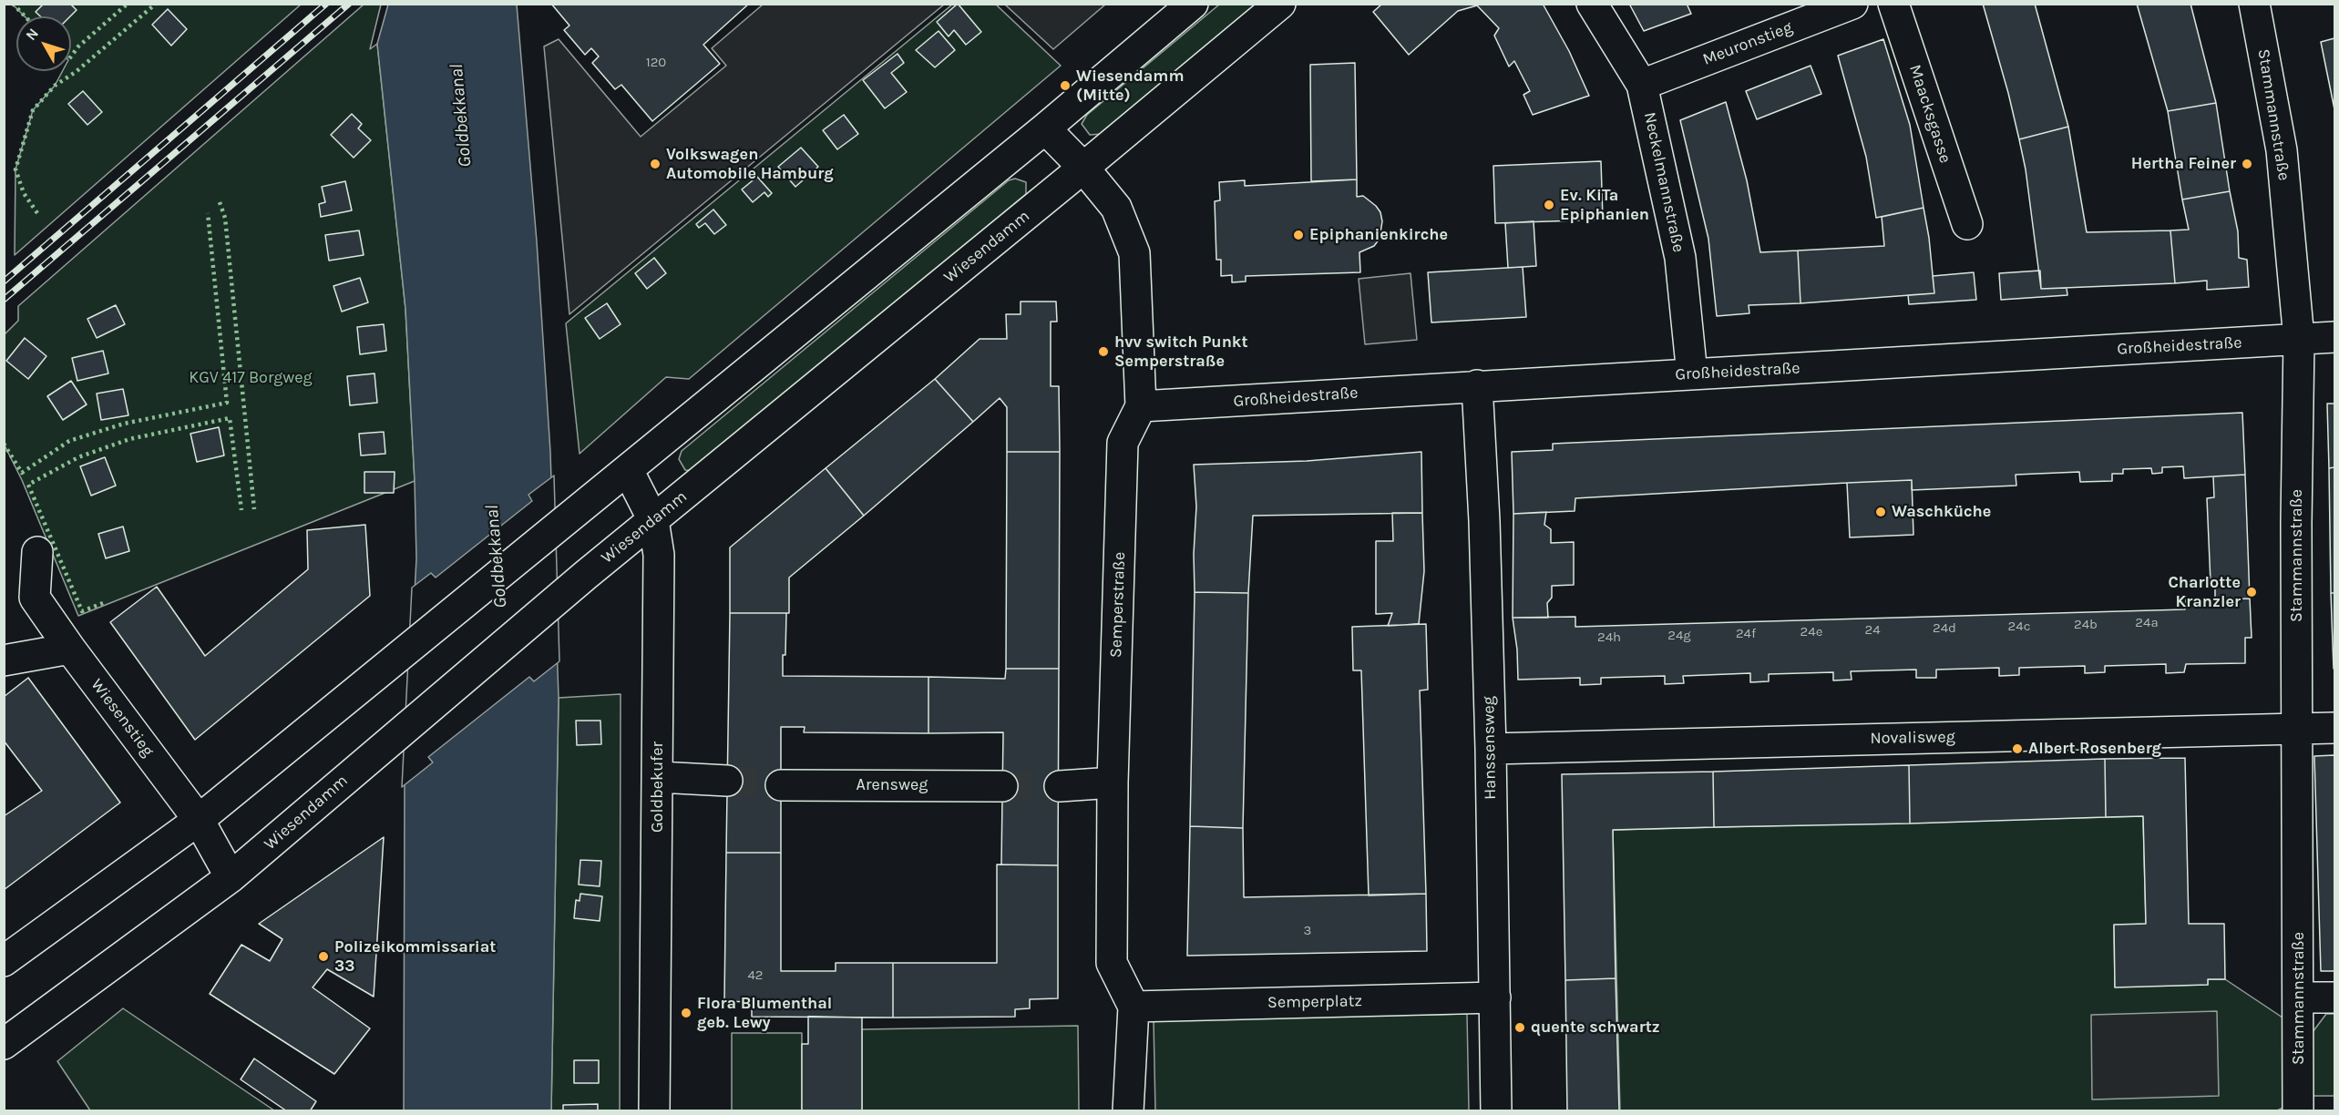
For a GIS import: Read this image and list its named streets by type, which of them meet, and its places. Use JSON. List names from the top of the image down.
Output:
{
  "streets": {
    "street": [
      "Meuronstieg",
      "Maacksgasse",
      "Stammannstraße",
      "Neckelmannstraße",
      "Wiesendamm",
      "Großheidestraße",
      "Semperstraße",
      "Wiesenstieg",
      "Novalisweg",
      "Hanssensweg",
      "Arensweg",
      "Goldbekufer",
      "Semperplatz"
    ]
  },
  "crossings": [
    ["Meuronstieg", "Neckelmannstraße"],
    ["Stammannstraße", "Großheidestraße"],
    ["Stammannstraße", "Novalisweg"],
    ["Neckelmannstraße", "Großheidestraße"],
    ["Wiesendamm", "Semperstraße"],
    ["Wiesendamm", "Wiesenstieg"],
    ["Wiesendamm", "Goldbekufer"],
    ["Großheidestraße", "Semperstraße"],
    ["Großheidestraße", "Hanssensweg"],
    ["Semperstraße", "Semperplatz"],
    ["Novalisweg", "Hanssensweg"],
    ["Hanssensweg", "Semperplatz"]
  ],
  "water": ["Goldbekkanal"],
  "parks": ["KGV 417 Borgweg"],
  "places": [
    "Wiesendamm (Mitte)",
    "Volkswagen Automobile Hamburg",
    "Hertha Feiner",
    "Ev. KiTa Epiphanien",
    "Epiphanienkirche",
    "hvv switch Punkt Semperstraße",
    "Waschküche",
    "Charlotte Kranzler",
    "Albert Rosenberg",
    "Polizeikommissariat 33",
    "Flora Blumenthal geb. Lewy",
    "quente schwartz"
  ],
  "house_numbers": [
    "120",
    "24a",
    "24b",
    "24c",
    "24d",
    "24",
    "24e",
    "24f",
    "24g",
    "24h",
    "3",
    "42"
  ],
  "north": "top left"
}
